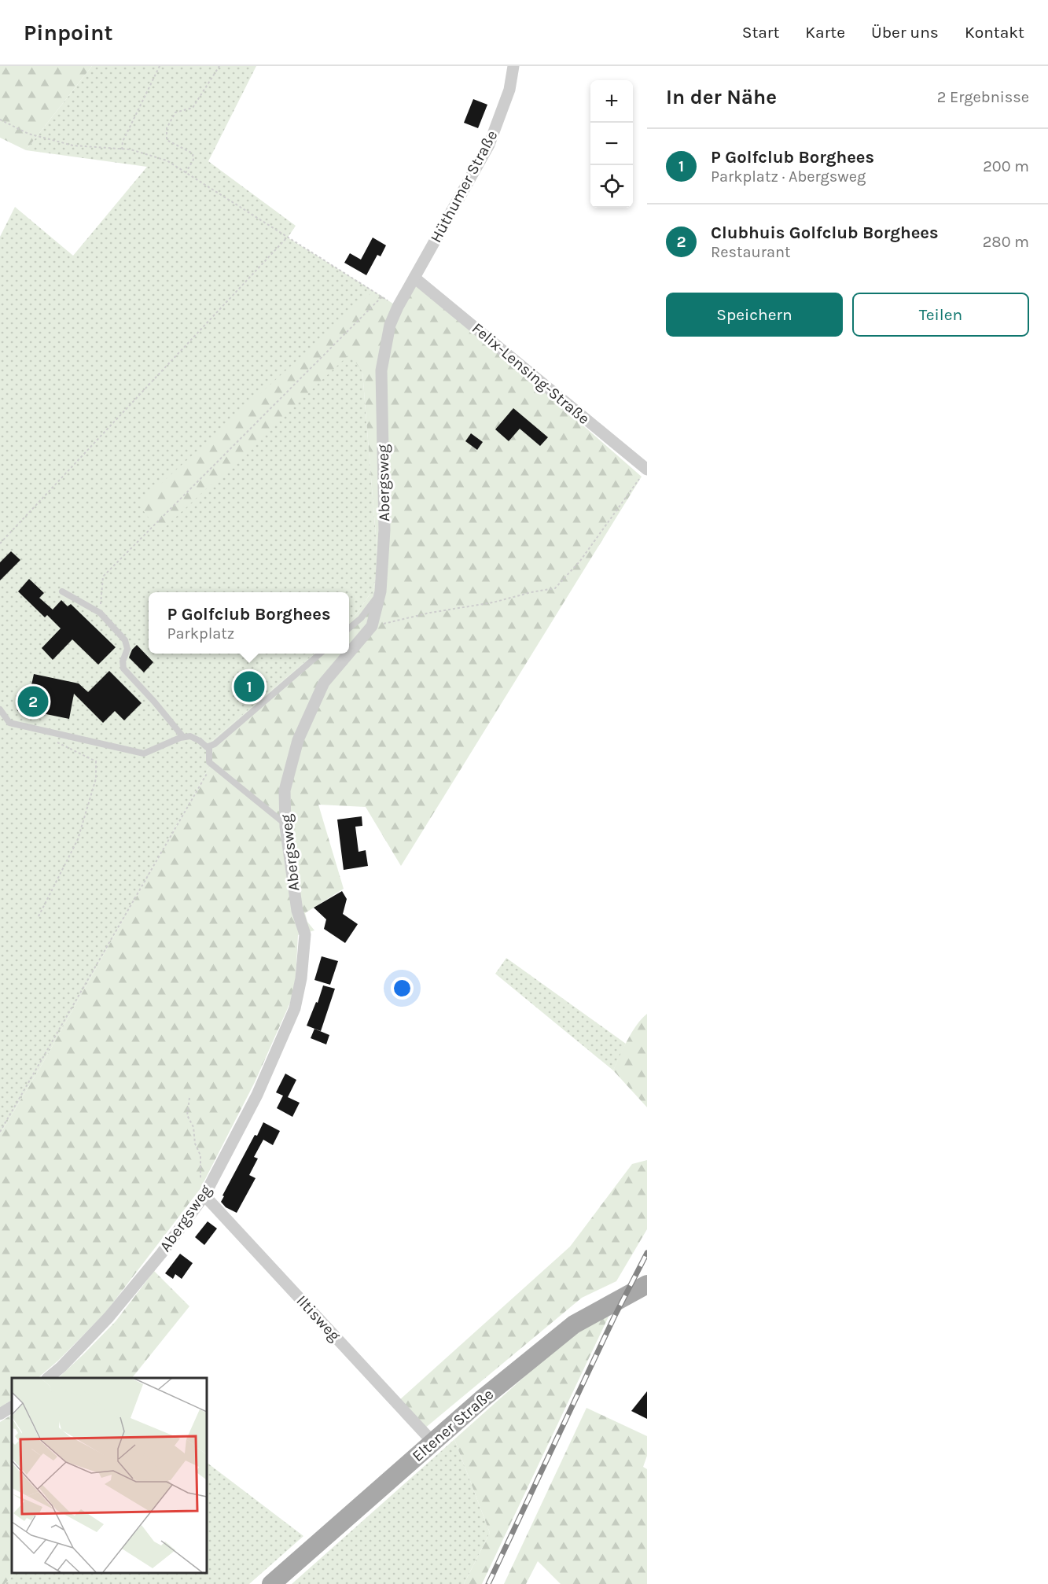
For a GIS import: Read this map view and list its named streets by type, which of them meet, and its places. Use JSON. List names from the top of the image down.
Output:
{
  "streets": {
    "main road": ["Eltener Straße"],
    "street": [
      "Hüthumer Straße",
      "Felix-Lensing-Straße",
      "Abergsweg",
      "Iltisweg"
    ]
  },
  "crossings": [
    ["Hüthumer Straße", "Felix-Lensing-Straße"],
    ["Hüthumer Straße", "Abergsweg"],
    ["Felix-Lensing-Straße", "Abergsweg"],
    ["Abergsweg", "Iltisweg"],
    ["Iltisweg", "Eltener Straße"]
  ],
  "page": {
    "header": "Pinpoint",
    "nav": [
      "Start",
      "Karte",
      "Über uns",
      "Kontakt"
    ],
    "heading": ["In der Nähe", "2 Ergebnisse"],
    "map_buttons": ["+", "−"],
    "list": [
      {
        "mark": "1",
        "name": "P Golfclub Borghees",
        "note": "Parkplatz · Abergsweg",
        "value": "200 m"
      },
      {
        "mark": "2",
        "name": "Clubhuis Golfclub Borghees",
        "note": "Restaurant",
        "value": "280 m"
      }
    ],
    "buttons": ["Speichern", "Teilen"],
    "popup": ["P Golfclub Borghees", "Parkplatz"],
    "pins": ["1", "2"]
  }
}
